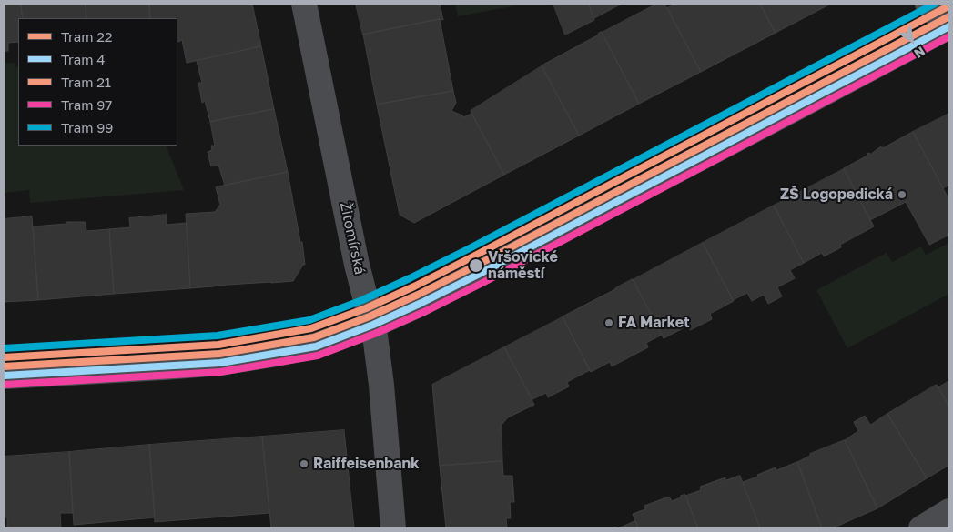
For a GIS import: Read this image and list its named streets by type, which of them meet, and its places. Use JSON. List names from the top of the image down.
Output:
{
  "streets": {
    "street": ["Žitomírská"]
  },
  "places": [
    "ZŠ Logopedická",
    "Vršovické náměstí",
    "FA Market",
    "Raiffeisenbank"
  ],
  "lines": [
    "tram line 99",
    "tram line 21",
    "tram line 22",
    "tram line 4",
    "tram line 97"
  ],
  "legend": [
    "Tram 22",
    "Tram 4",
    "Tram 21",
    "Tram 97",
    "Tram 99"
  ],
  "north": "bottom right"
}
